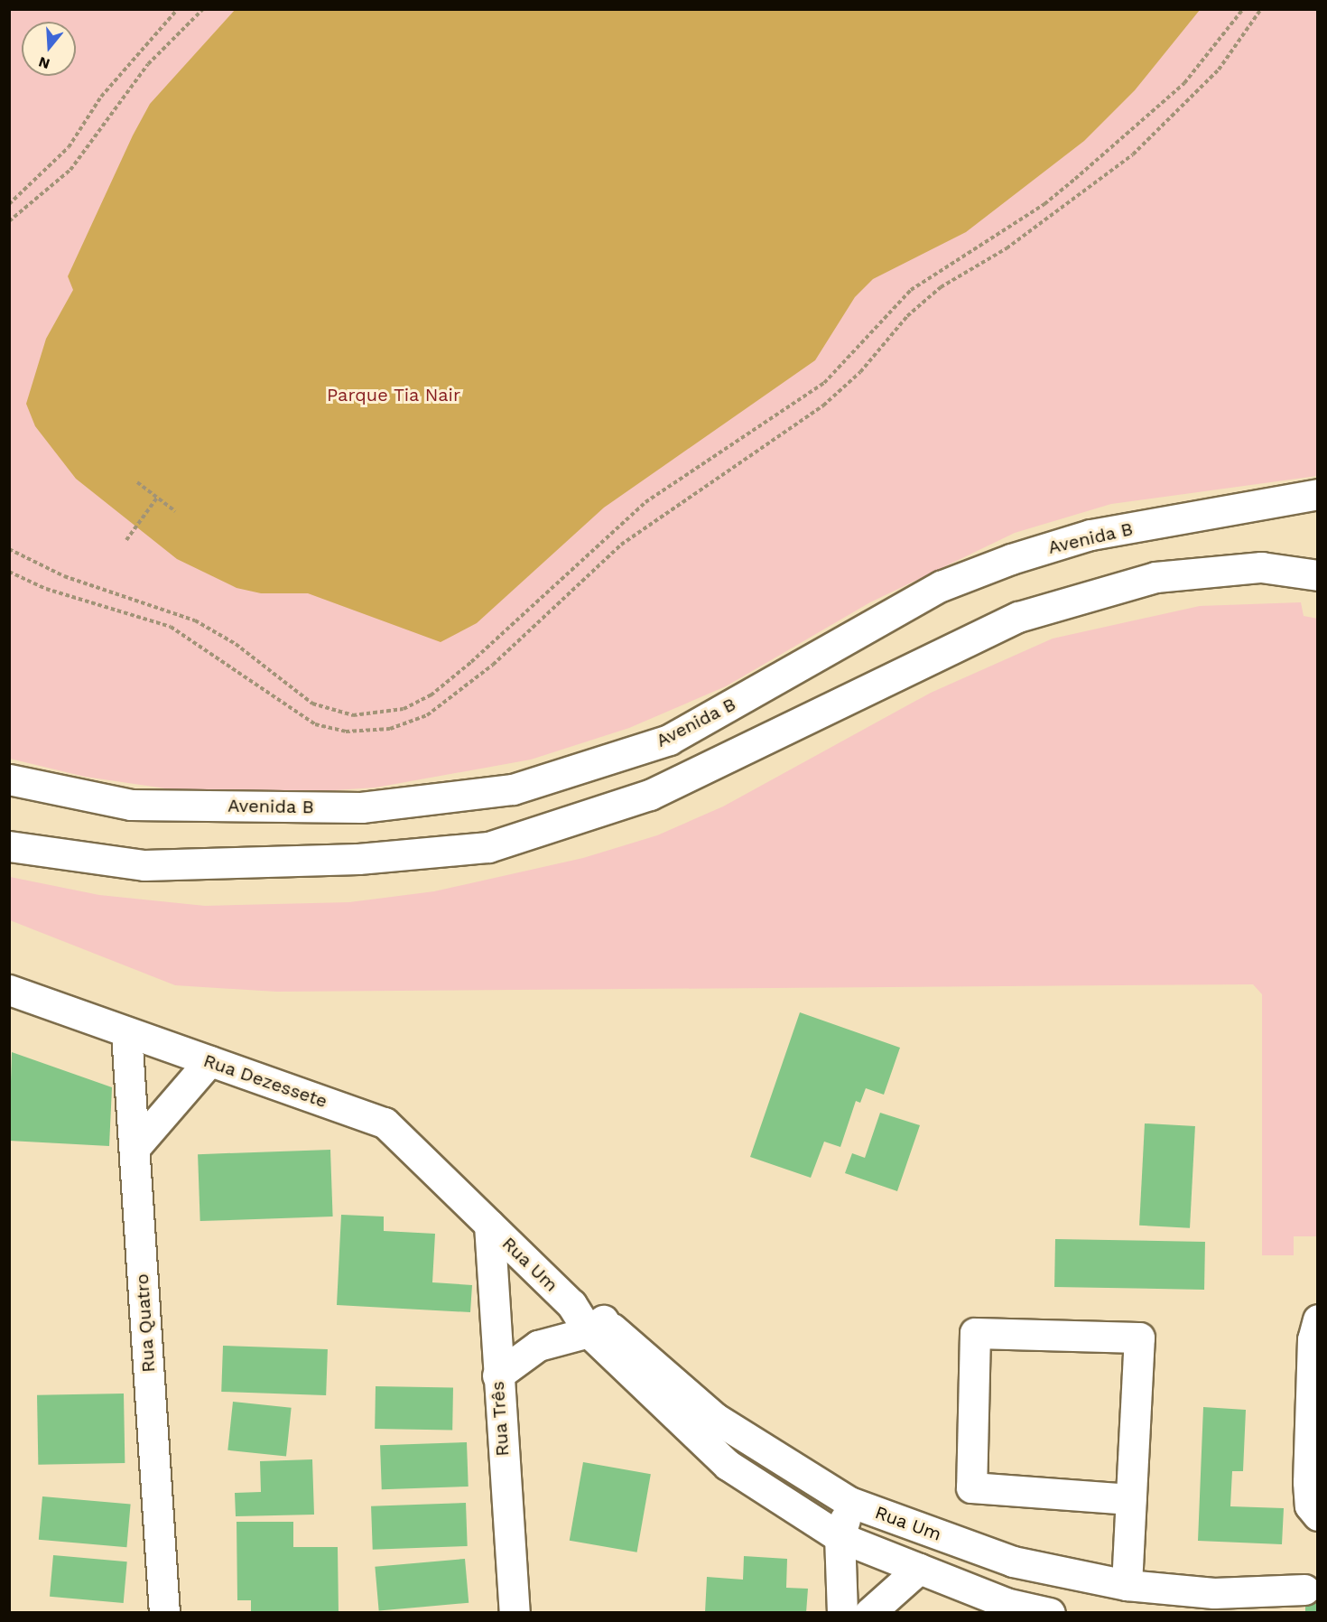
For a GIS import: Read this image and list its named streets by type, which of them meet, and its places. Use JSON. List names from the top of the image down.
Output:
{
  "streets": {
    "street": [
      "Avenida B",
      "Rua Dezessete",
      "Rua Um",
      "Rua Quatro",
      "Rua Três"
    ]
  },
  "crossings": [
    ["Rua Dezessete", "Rua Um"],
    ["Rua Dezessete", "Rua Quatro"],
    ["Rua Dezessete", "Rua Três"],
    ["Rua Um", "Rua Três"]
  ],
  "parks": ["Parque Tia Nair"],
  "north": "bottom"
}
